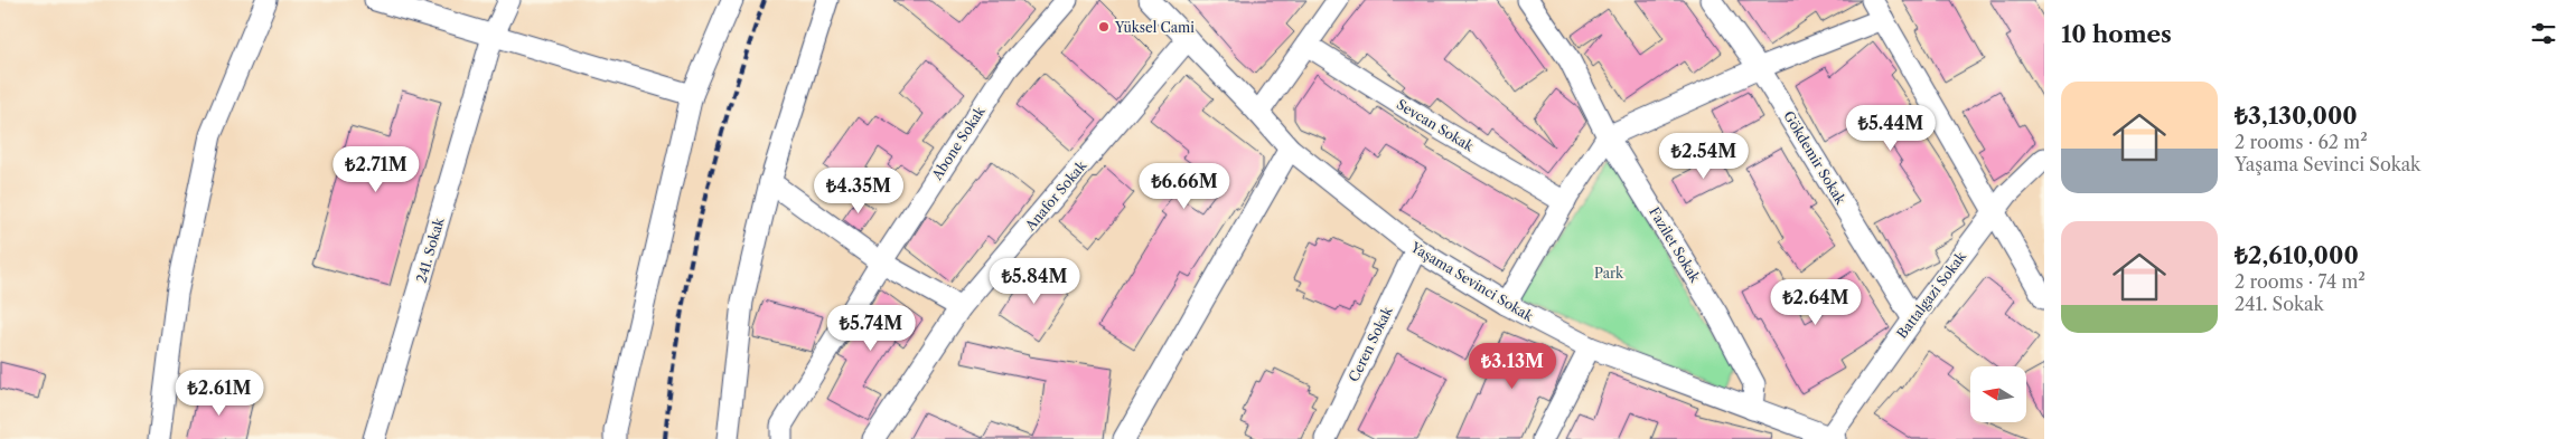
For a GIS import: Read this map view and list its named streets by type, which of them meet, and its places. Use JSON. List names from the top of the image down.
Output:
{
  "streets": {
    "street": [
      "Sevcan Sokak",
      "Abone Sokak",
      "Gökdemir Sokak",
      "Anafor Sokak",
      "Fazilet Sokak",
      "241. Sokak",
      "Yaşama Sevinci Sokak",
      "Battalgazi Sokak",
      "Ceren Sokak"
    ]
  },
  "crossings": [
    ["Gökdemir Sokak", "Battalgazi Sokak"],
    ["Anafor Sokak", "Yaşama Sevinci Sokak"],
    ["Fazilet Sokak", "Yaşama Sevinci Sokak"],
    ["Yaşama Sevinci Sokak", "Battalgazi Sokak"],
    ["Yaşama Sevinci Sokak", "Ceren Sokak"]
  ],
  "parks": ["Park"],
  "places": ["Yüksel Cami"],
  "north": "left",
  "page": {
    "heading": "10 homes",
    "list": [
      {
        "name": "₺3,130,000",
        "note": "2 rooms · 62 m² · Yaşama Sevinci Sokak"
      },
      {
        "name": "₺2,610,000",
        "note": "2 rooms · 74 m² · 241. Sokak"
      }
    ],
    "price": [
      "₺5.44M",
      "₺2.54M",
      "₺2.71M",
      "₺6.66M",
      "₺4.35M",
      "₺5.84M",
      "₺2.64M",
      "₺5.74M",
      "₺3.13M",
      "₺2.61M"
    ]
  }
}
